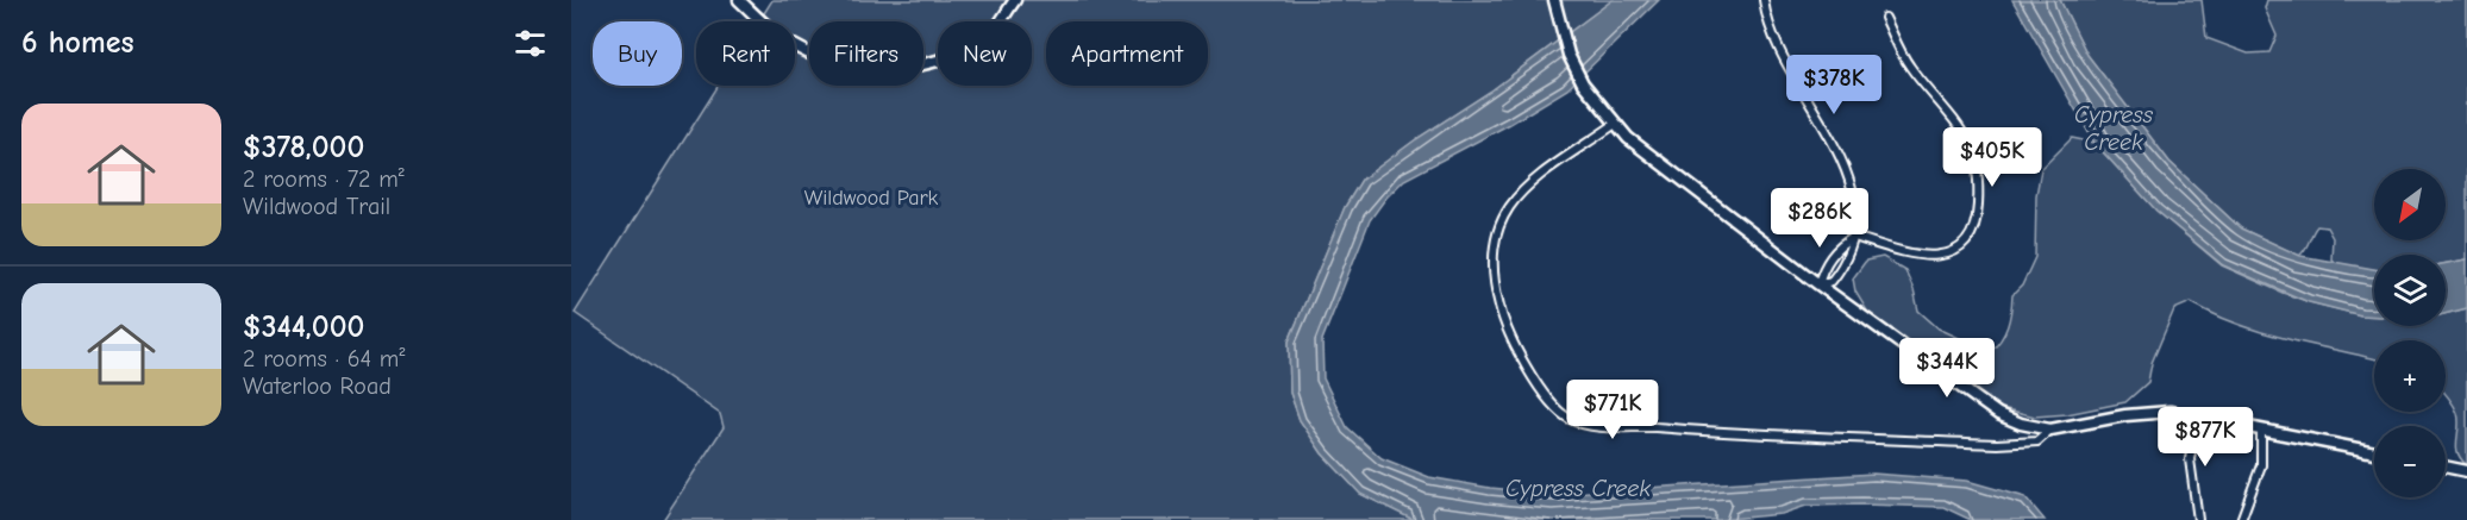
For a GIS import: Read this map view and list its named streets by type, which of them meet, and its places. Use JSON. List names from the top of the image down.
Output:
{
  "water": ["Cypress Creek"],
  "parks": ["Wildwood Park"],
  "north": "bottom left",
  "page": {
    "heading": "6 homes",
    "chip": [
      "Buy",
      "Rent",
      "Filters",
      "New",
      "Apartment"
    ],
    "price": [
      "$378K",
      "$405K",
      "$286K",
      "$344K",
      "$771K",
      "$877K"
    ],
    "list": [
      {
        "name": "$378,000",
        "note": "2 rooms · 72 m² · Wildwood Trail"
      },
      {
        "name": "$344,000",
        "note": "2 rooms · 64 m² · Waterloo Road"
      }
    ],
    "map_buttons": ["+", "−"]
  }
}
